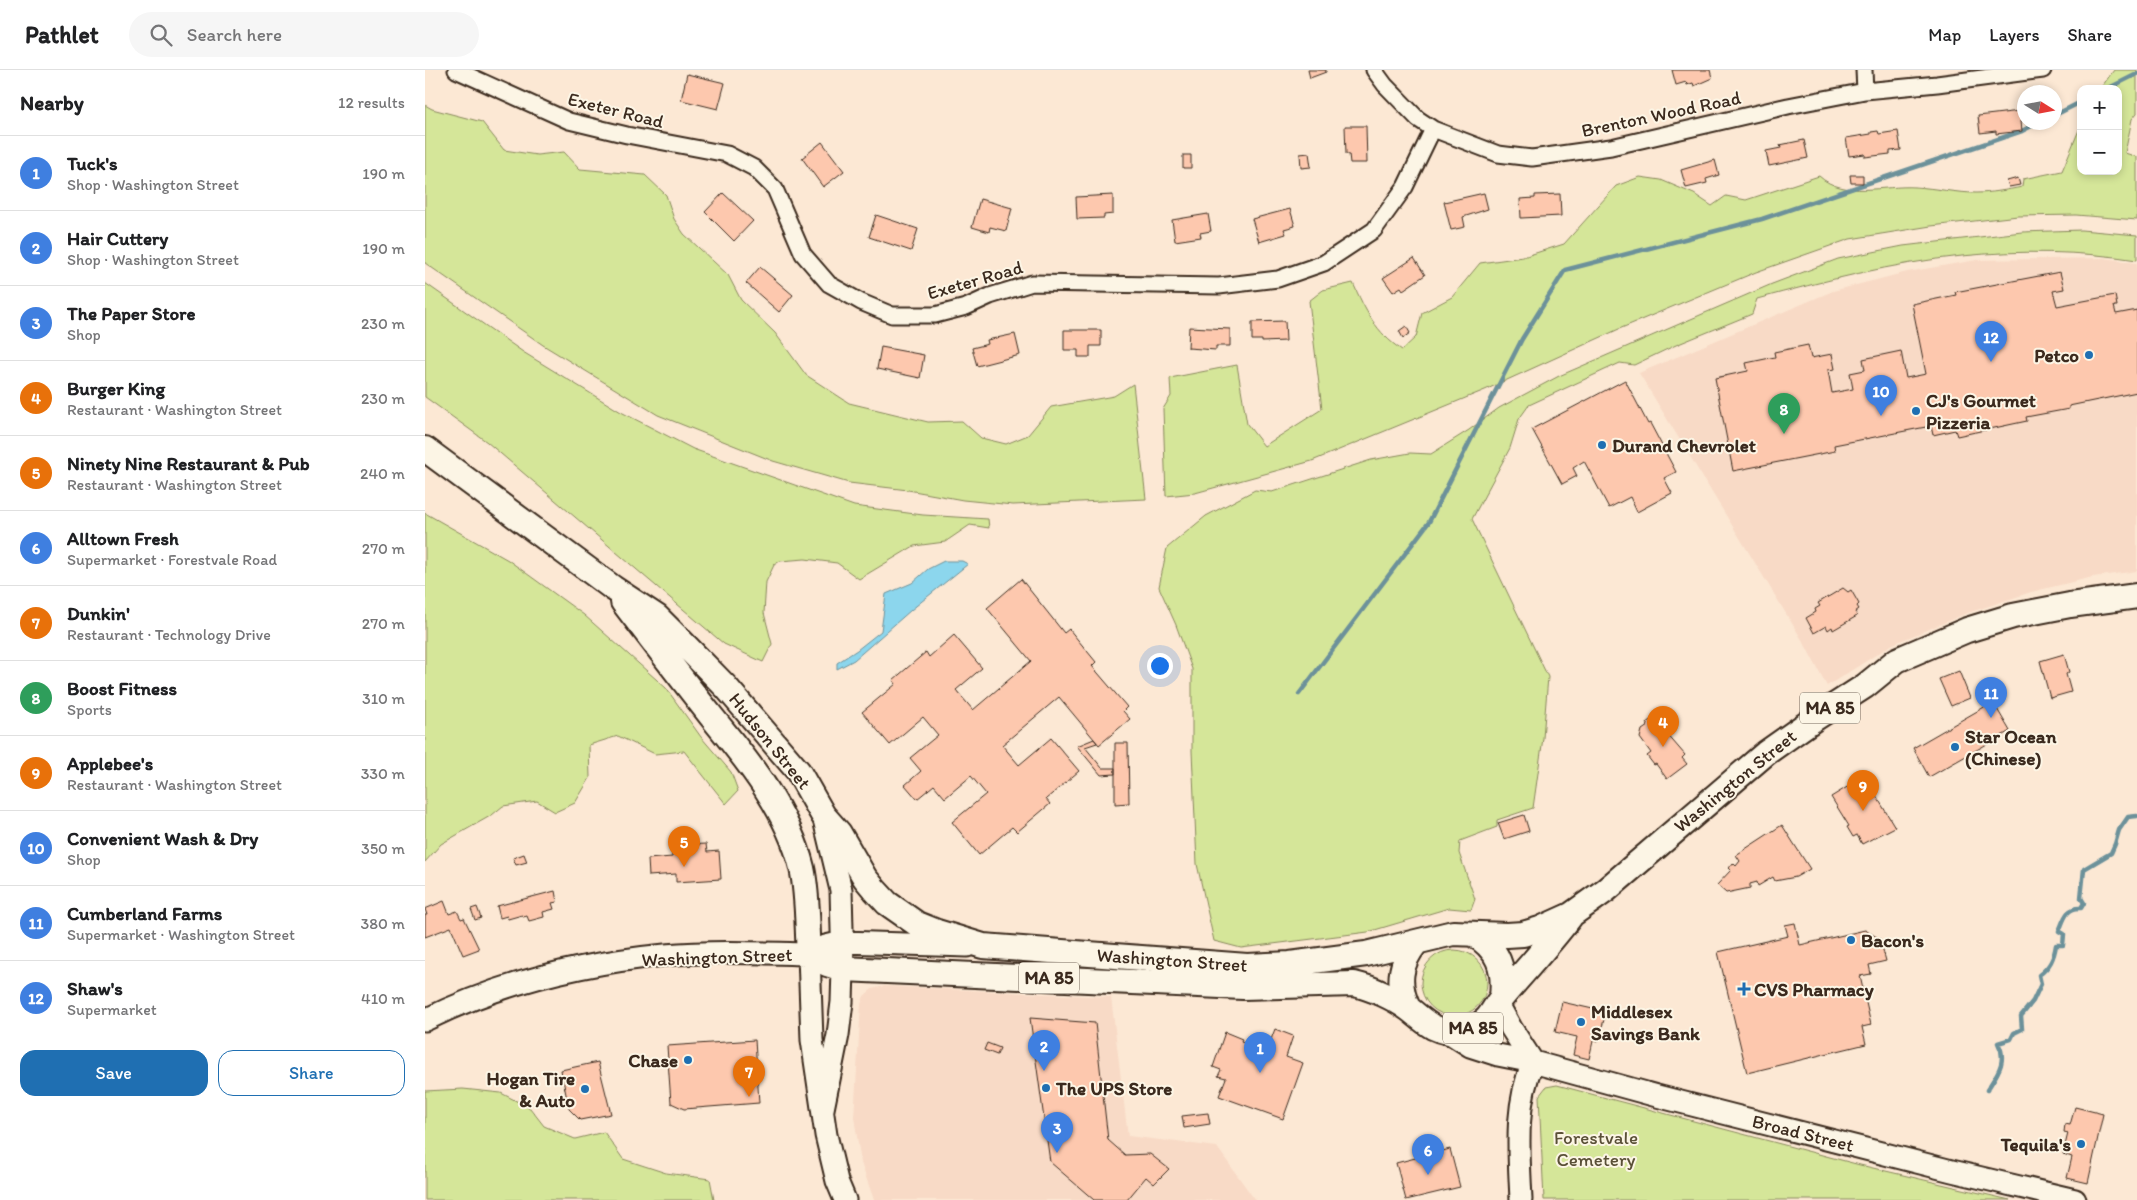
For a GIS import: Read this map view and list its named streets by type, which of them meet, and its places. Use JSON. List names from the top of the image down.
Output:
{
  "streets": {
    "main road": [
      "MA 85",
      "Hudson Street",
      "Washington Street",
      "Broad Street"
    ],
    "street": ["Exeter Road", "Brenton Wood Road"]
  },
  "crossings": [
    ["Exeter Road", "Brenton Wood Road"],
    ["Hudson Street", "Washington Street"],
    ["Washington Street", "Broad Street"]
  ],
  "parks": ["Forestvale Cemetery"],
  "places": {
    "other": [
      "Petco",
      "CJ's Gourmet Pizzeria",
      "Durand Chevrolet",
      "Star Ocean (Chinese)",
      "Bacon's",
      "Middlesex Savings Bank",
      "Chase",
      "The UPS Store",
      "Hogan Tire & Auto",
      "Tequila's"
    ],
    "health": ["CVS Pharmacy"]
  },
  "north": "right",
  "page": {
    "header": "Pathlet",
    "search": "Search here",
    "nav": ["Map", "Layers", "Share"],
    "heading": ["Nearby", "12 results"],
    "map_buttons": ["+", "−"],
    "list": [
      {
        "mark": "1",
        "name": "Tuck's",
        "note": "Shop · Washington Street",
        "value": "190 m"
      },
      {
        "mark": "2",
        "name": "Hair Cuttery",
        "note": "Shop · Washington Street",
        "value": "190 m"
      },
      {
        "mark": "3",
        "name": "The Paper Store",
        "note": "Shop",
        "value": "230 m"
      },
      {
        "mark": "4",
        "name": "Burger King",
        "note": "Restaurant · Washington Street",
        "value": "230 m"
      },
      {
        "mark": "5",
        "name": "Ninety Nine Restaurant & Pub",
        "note": "Restaurant · Washington Street",
        "value": "240 m"
      },
      {
        "mark": "6",
        "name": "Alltown Fresh",
        "note": "Supermarket · Forestvale Road",
        "value": "270 m"
      },
      {
        "mark": "7",
        "name": "Dunkin'",
        "note": "Restaurant · Technology Drive",
        "value": "270 m"
      },
      {
        "mark": "8",
        "name": "Boost Fitness",
        "note": "Sports",
        "value": "310 m"
      },
      {
        "mark": "9",
        "name": "Applebee's",
        "note": "Restaurant · Washington Street",
        "value": "330 m"
      },
      {
        "mark": "10",
        "name": "Convenient Wash & Dry",
        "note": "Shop",
        "value": "350 m"
      },
      {
        "mark": "11",
        "name": "Cumberland Farms",
        "note": "Supermarket · Washington Street",
        "value": "380 m"
      },
      {
        "mark": "12",
        "name": "Shaw's",
        "note": "Supermarket",
        "value": "410 m"
      }
    ],
    "pins": [
      "12",
      "10",
      "8",
      "11",
      "4",
      "9",
      "5",
      "2",
      "1",
      "7",
      "3",
      "6"
    ],
    "buttons": ["Save", "Share"]
  }
}
